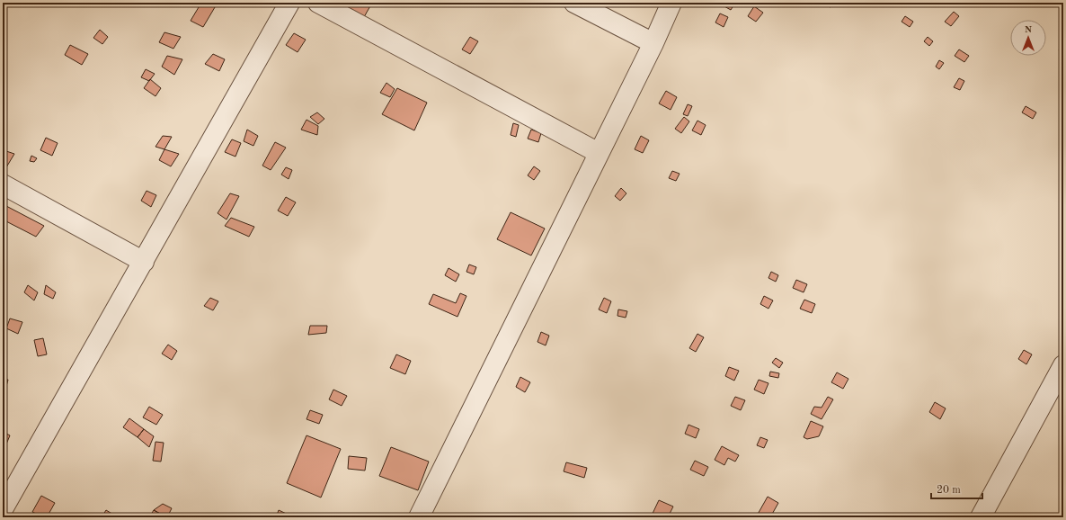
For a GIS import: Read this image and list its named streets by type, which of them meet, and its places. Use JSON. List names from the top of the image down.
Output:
{
  "scale_bar": "20 m",
  "north": "top"
}
